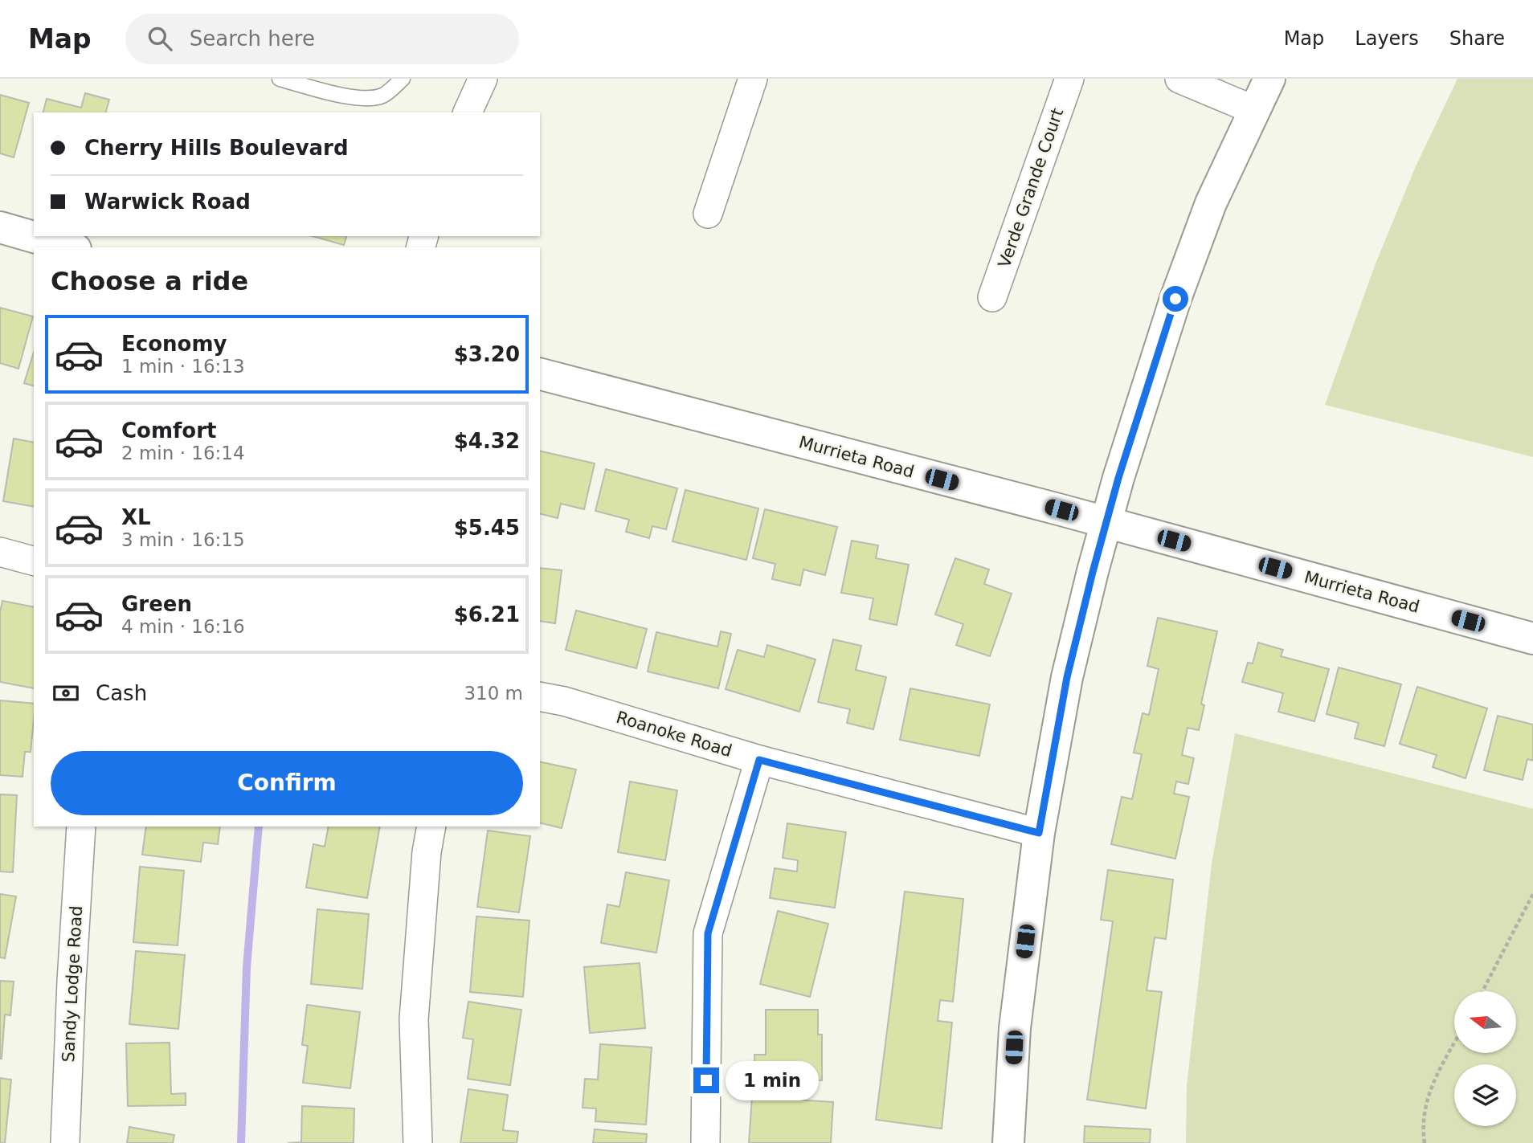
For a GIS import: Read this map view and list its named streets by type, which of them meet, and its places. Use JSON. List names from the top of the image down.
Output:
{
  "streets": {
    "main road": ["Murrieta Road"],
    "street": ["Verde Grande Court", "Roanoke Road", "Sandy Lodge Road"]
  },
  "north": "left",
  "page": {
    "header": "Map",
    "search": "Search here",
    "nav": ["Map", "Layers", "Share"],
    "banner": ["Cherry Hills Boulevard", "Warwick Road"],
    "heading": "Choose a ride",
    "list": [
      {
        "name": "Economy",
        "note": "1 min · 16:13",
        "value": "$3.20"
      },
      {
        "name": "Comfort",
        "note": "2 min · 16:14",
        "value": "$4.32"
      },
      {
        "name": "XL",
        "note": "3 min · 16:15",
        "value": "$5.45"
      },
      {
        "name": "Green",
        "note": "4 min · 16:16",
        "value": "$6.21"
      }
    ],
    "pay": ["Cash", "310 m"],
    "buttons": "Confirm",
    "bubble": "1 min"
  }
}
